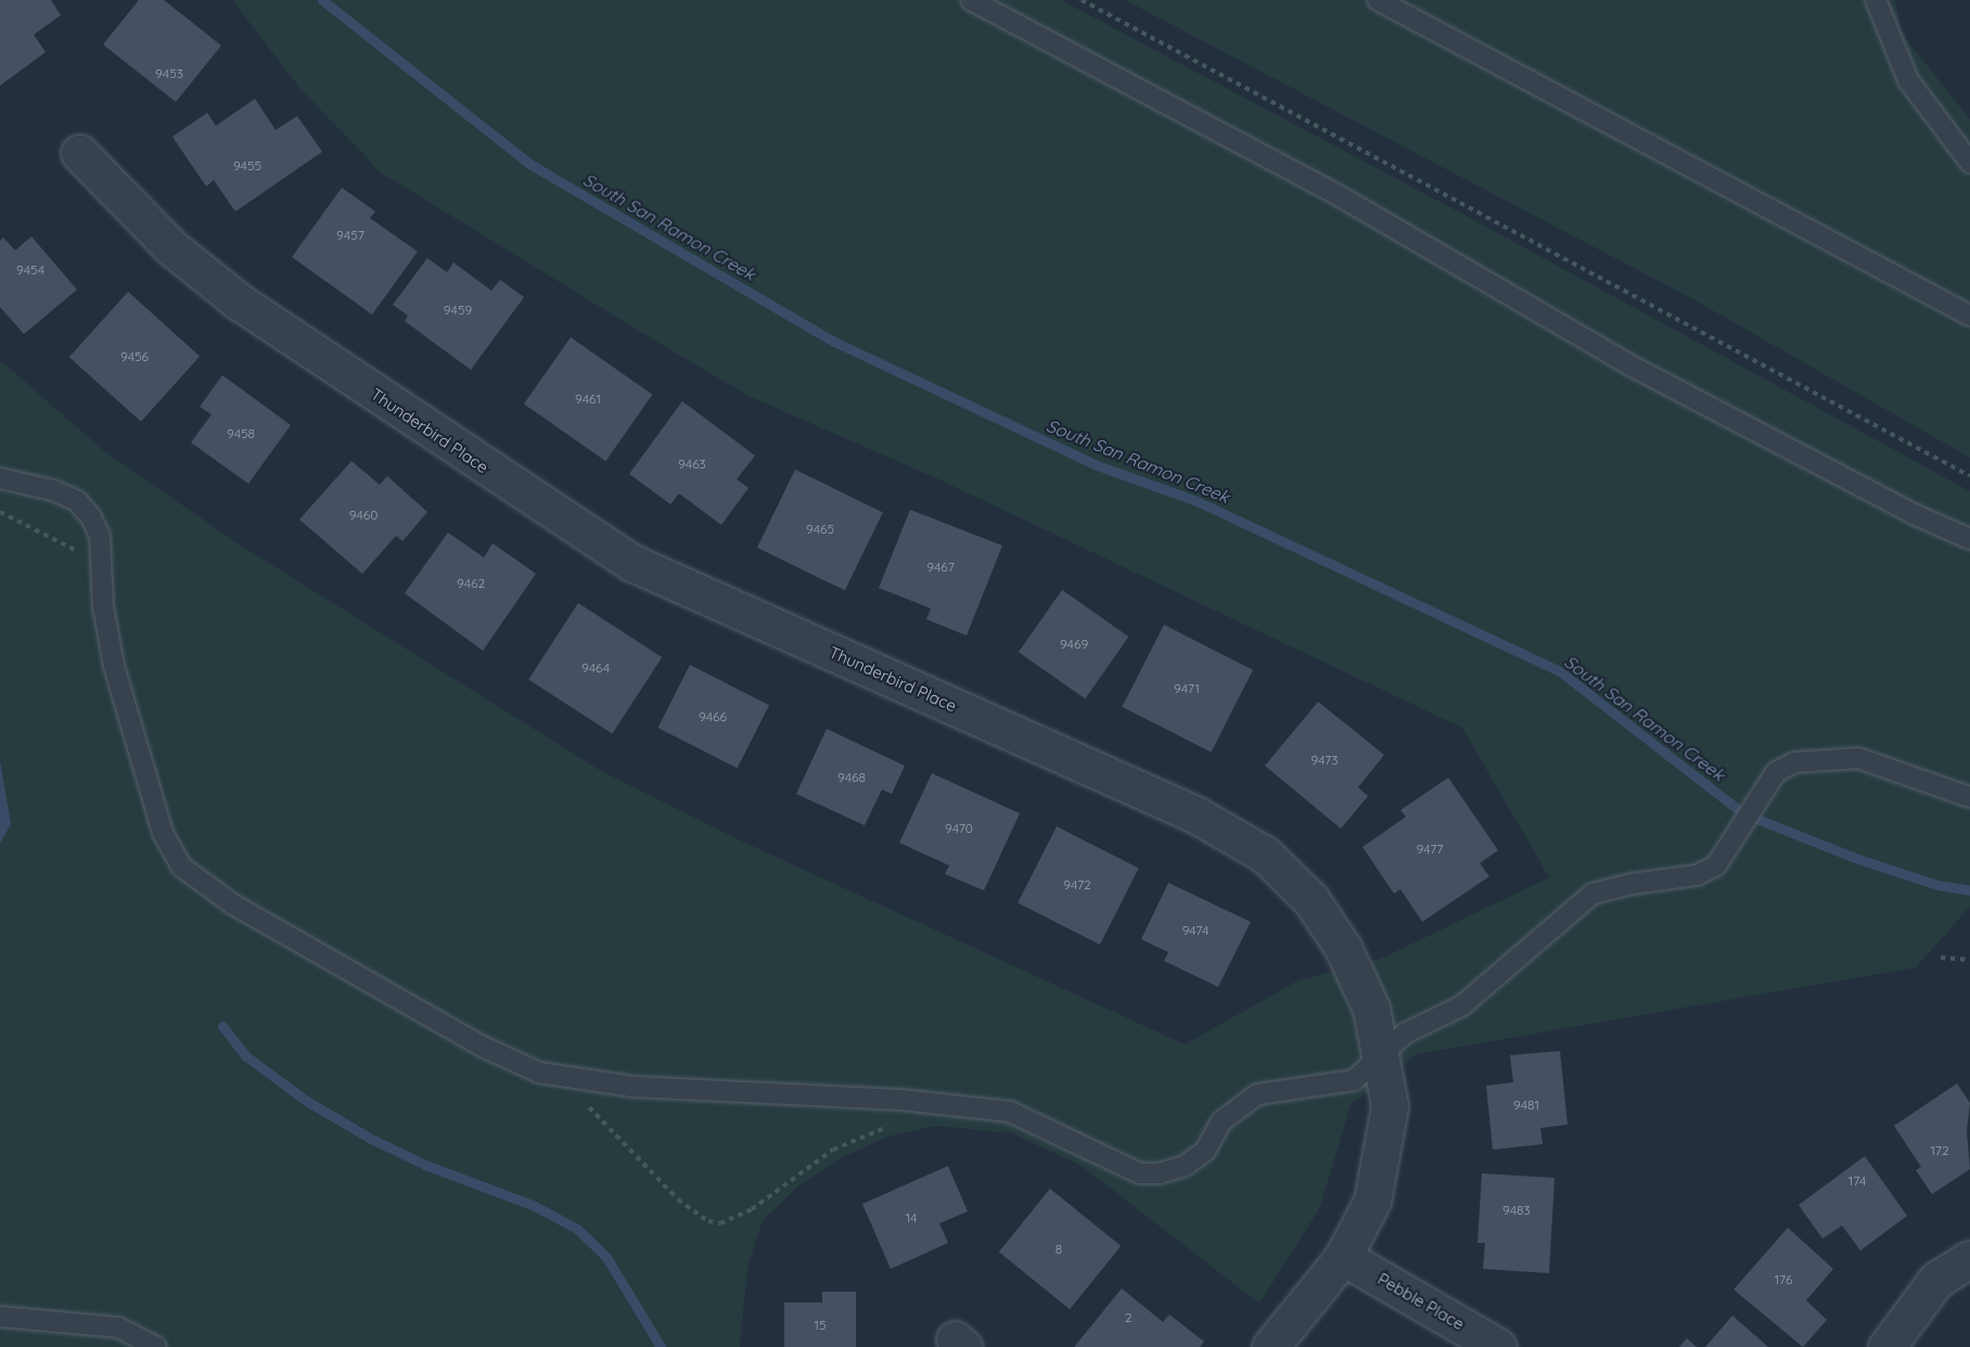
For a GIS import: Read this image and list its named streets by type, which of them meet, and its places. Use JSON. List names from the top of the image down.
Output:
{
  "streets": {
    "street": ["Thunderbird Place", "Pebble Place"]
  },
  "crossings": [
    ["Thunderbird Place", "Pebble Place"]
  ],
  "water": ["South San Ramon Creek"],
  "house_numbers": [
    "9453",
    "9455",
    "9457",
    "9454",
    "9459",
    "9456",
    "9461",
    "9458",
    "9463",
    "9460",
    "9465",
    "9467",
    "9462",
    "9469",
    "9464",
    "9471",
    "9466",
    "9473",
    "9468",
    "9470",
    "9477",
    "9472",
    "9474",
    "9481",
    "172",
    "174",
    "9483",
    "14",
    "8",
    "176",
    "2",
    "15"
  ]
}
